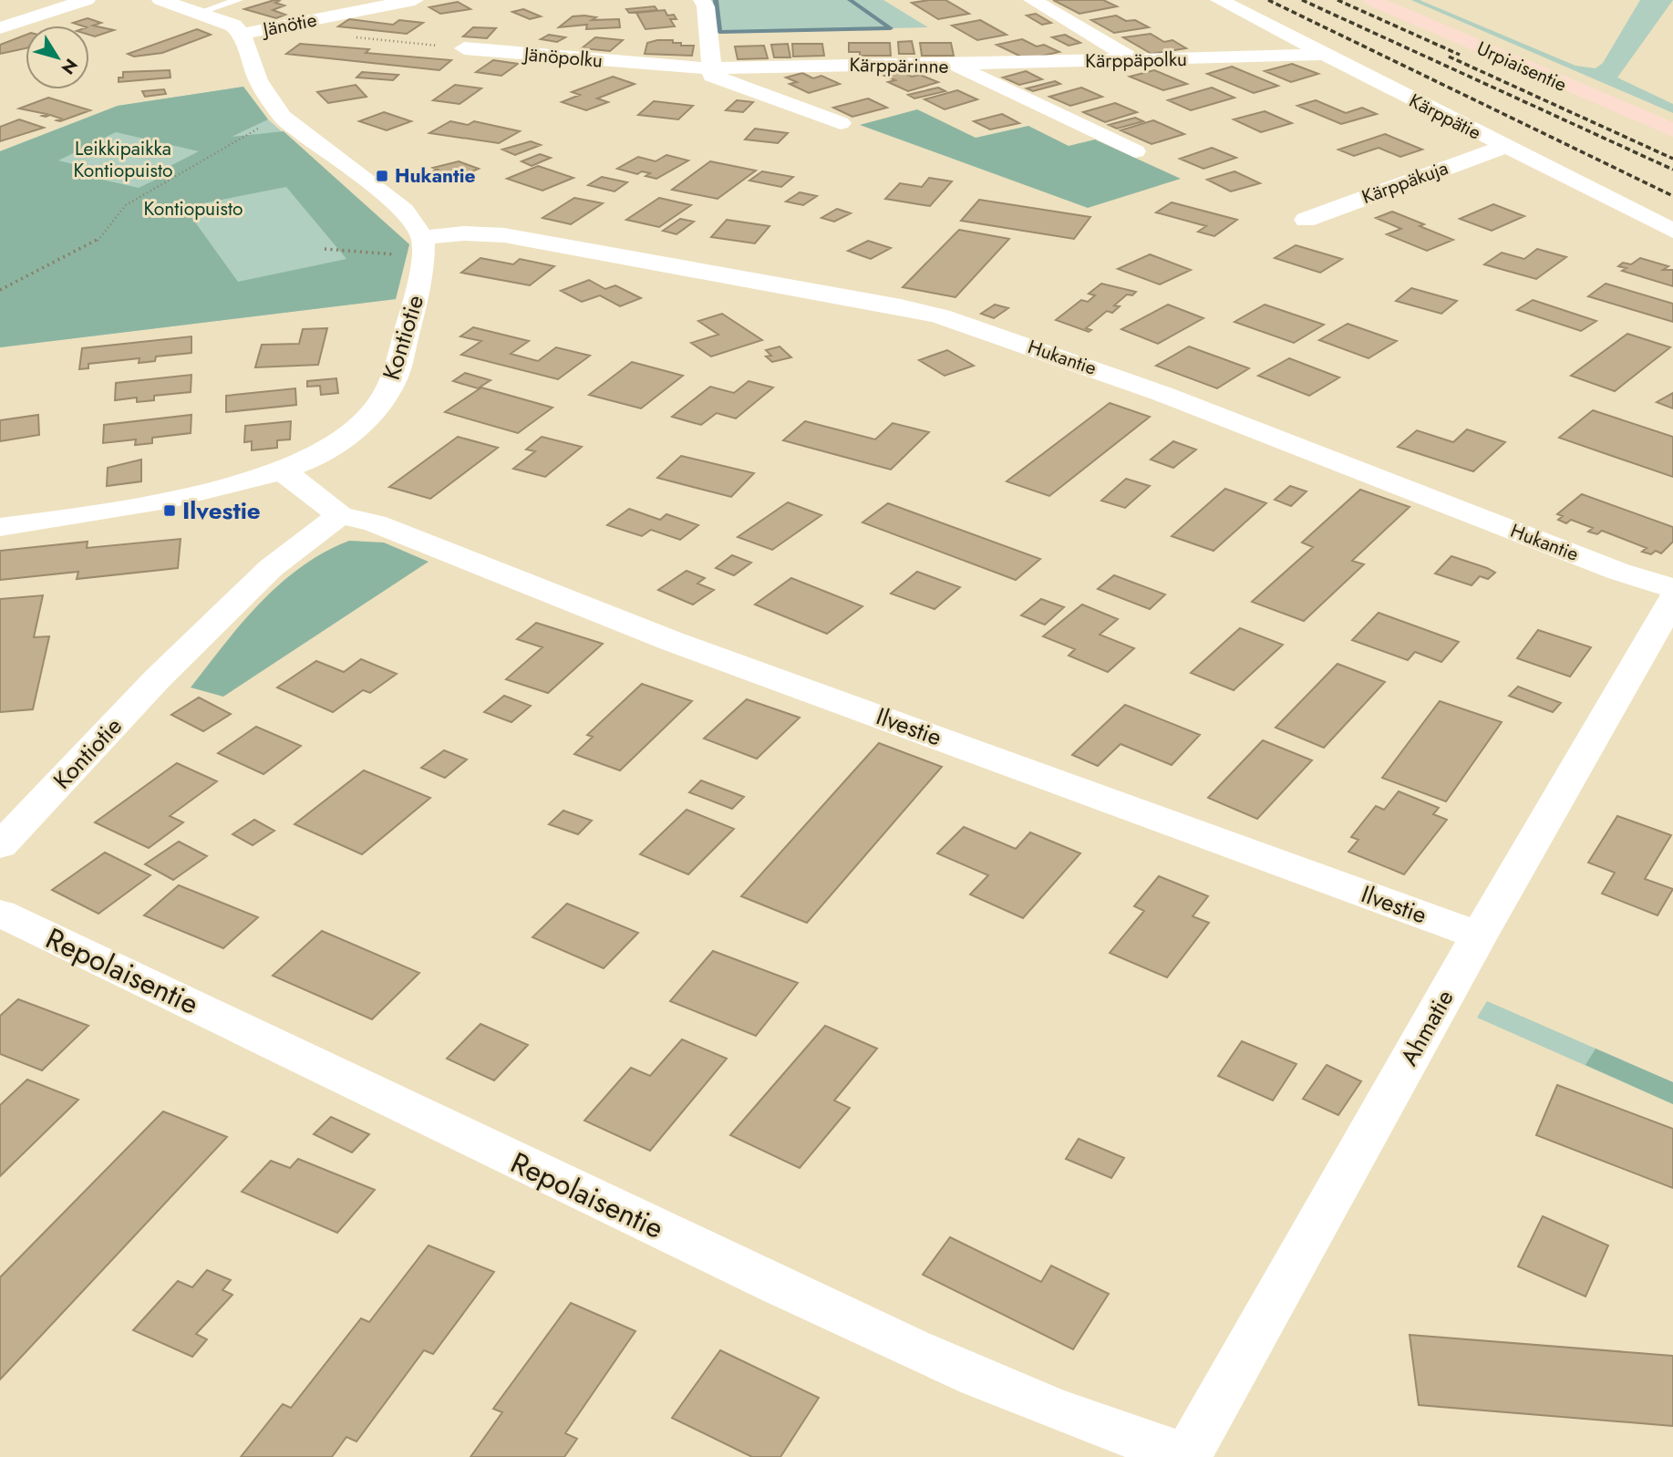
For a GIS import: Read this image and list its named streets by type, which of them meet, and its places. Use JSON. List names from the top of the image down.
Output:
{
  "streets": {
    "main road": ["Urpiaisentie"],
    "street": [
      "Jänötie",
      "Jänöpolku",
      "Kärppäpolku",
      "Kärppärinne",
      "Kärppätie",
      "Kärppäkuja",
      "Kontiotie",
      "Hukantie",
      "Ilvestie",
      "Repolaisentie",
      "Ahmatie"
    ]
  },
  "crossings": [
    ["Jänöpolku", "Kärppärinne"],
    ["Kärppäpolku", "Kärppärinne"],
    ["Kärppäpolku", "Kärppätie"],
    ["Kärppätie", "Kärppäkuja"],
    ["Kontiotie", "Hukantie"],
    ["Kontiotie", "Ilvestie"],
    ["Ilvestie", "Ahmatie"],
    ["Repolaisentie", "Ahmatie"]
  ],
  "parks": ["Leikkipaikka Kontiopuisto", "Kontiopuisto"],
  "places": {
    "transit": ["Hukantie", "Ilvestie"]
  },
  "north": "bottom right"
}
